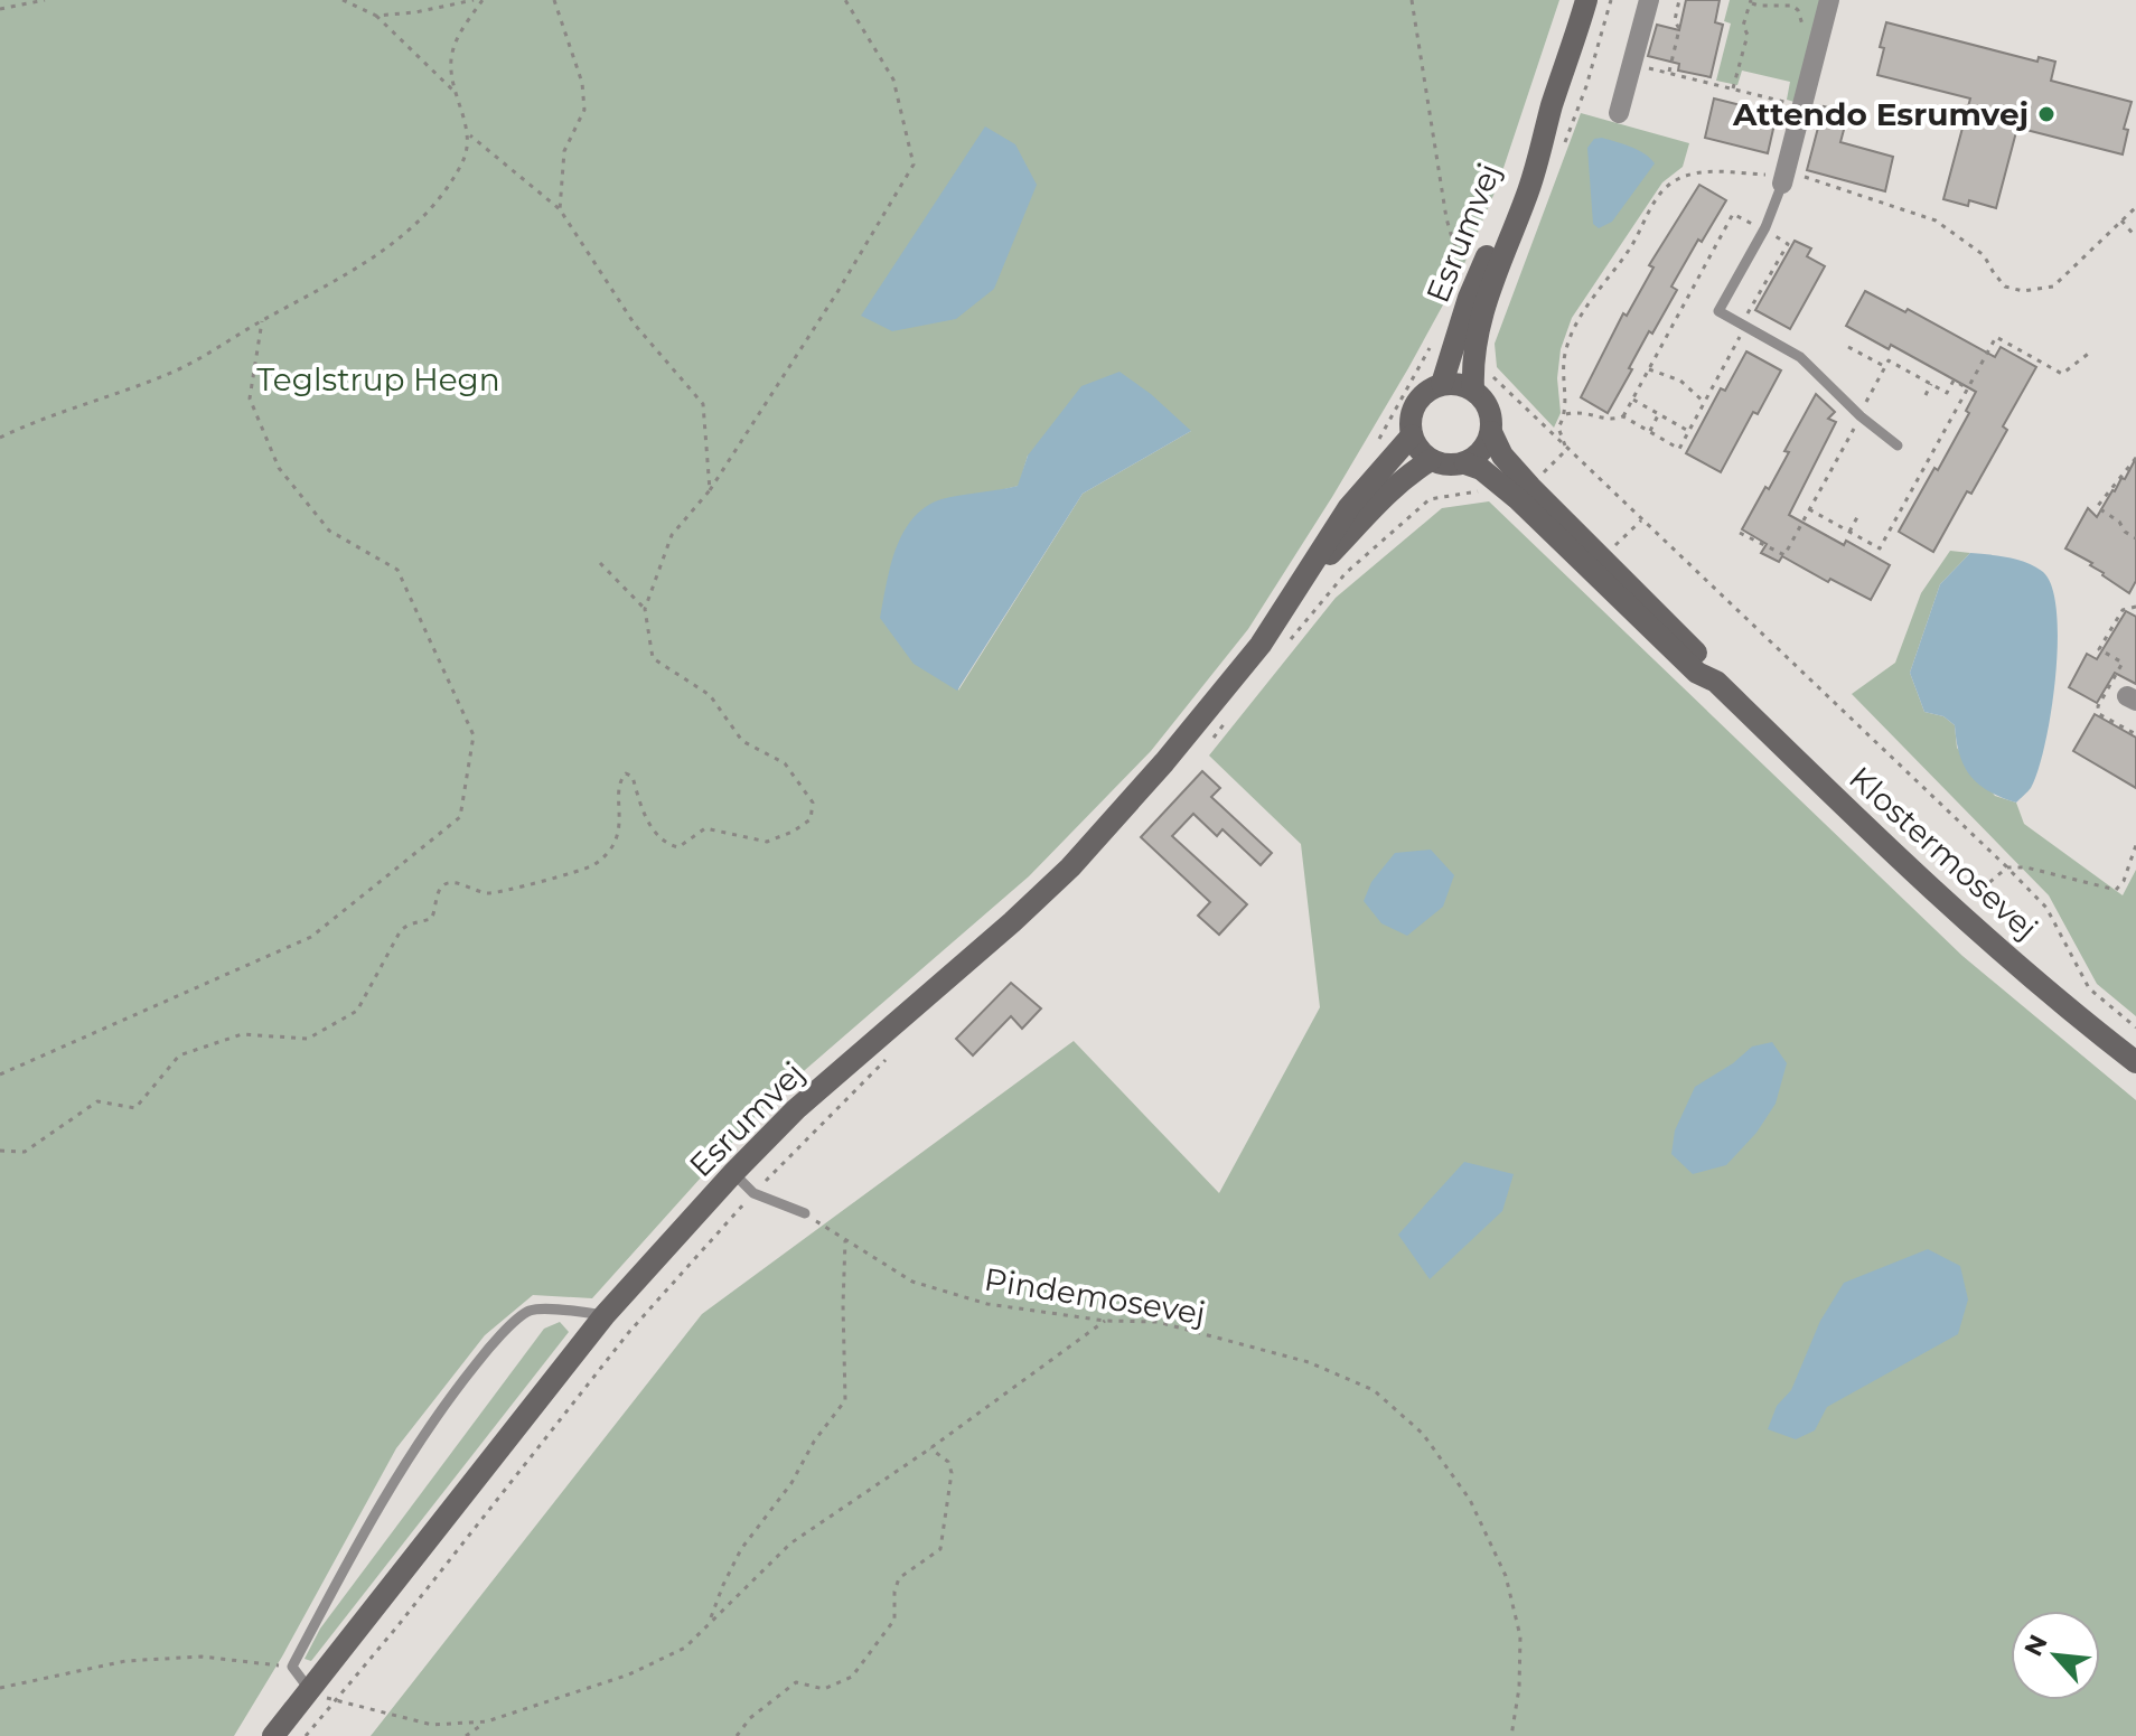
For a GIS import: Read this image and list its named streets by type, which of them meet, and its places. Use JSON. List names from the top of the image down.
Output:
{
  "streets": {
    "main road": ["Esrumvej", "Klostermosevej"],
    "path": ["Pindemosevej"]
  },
  "crossings": [
    ["Esrumvej", "Klostermosevej"]
  ],
  "parks": ["Teglstrup Hegn"],
  "places": ["Attendo Esrumvej"],
  "north": "top left"
}
